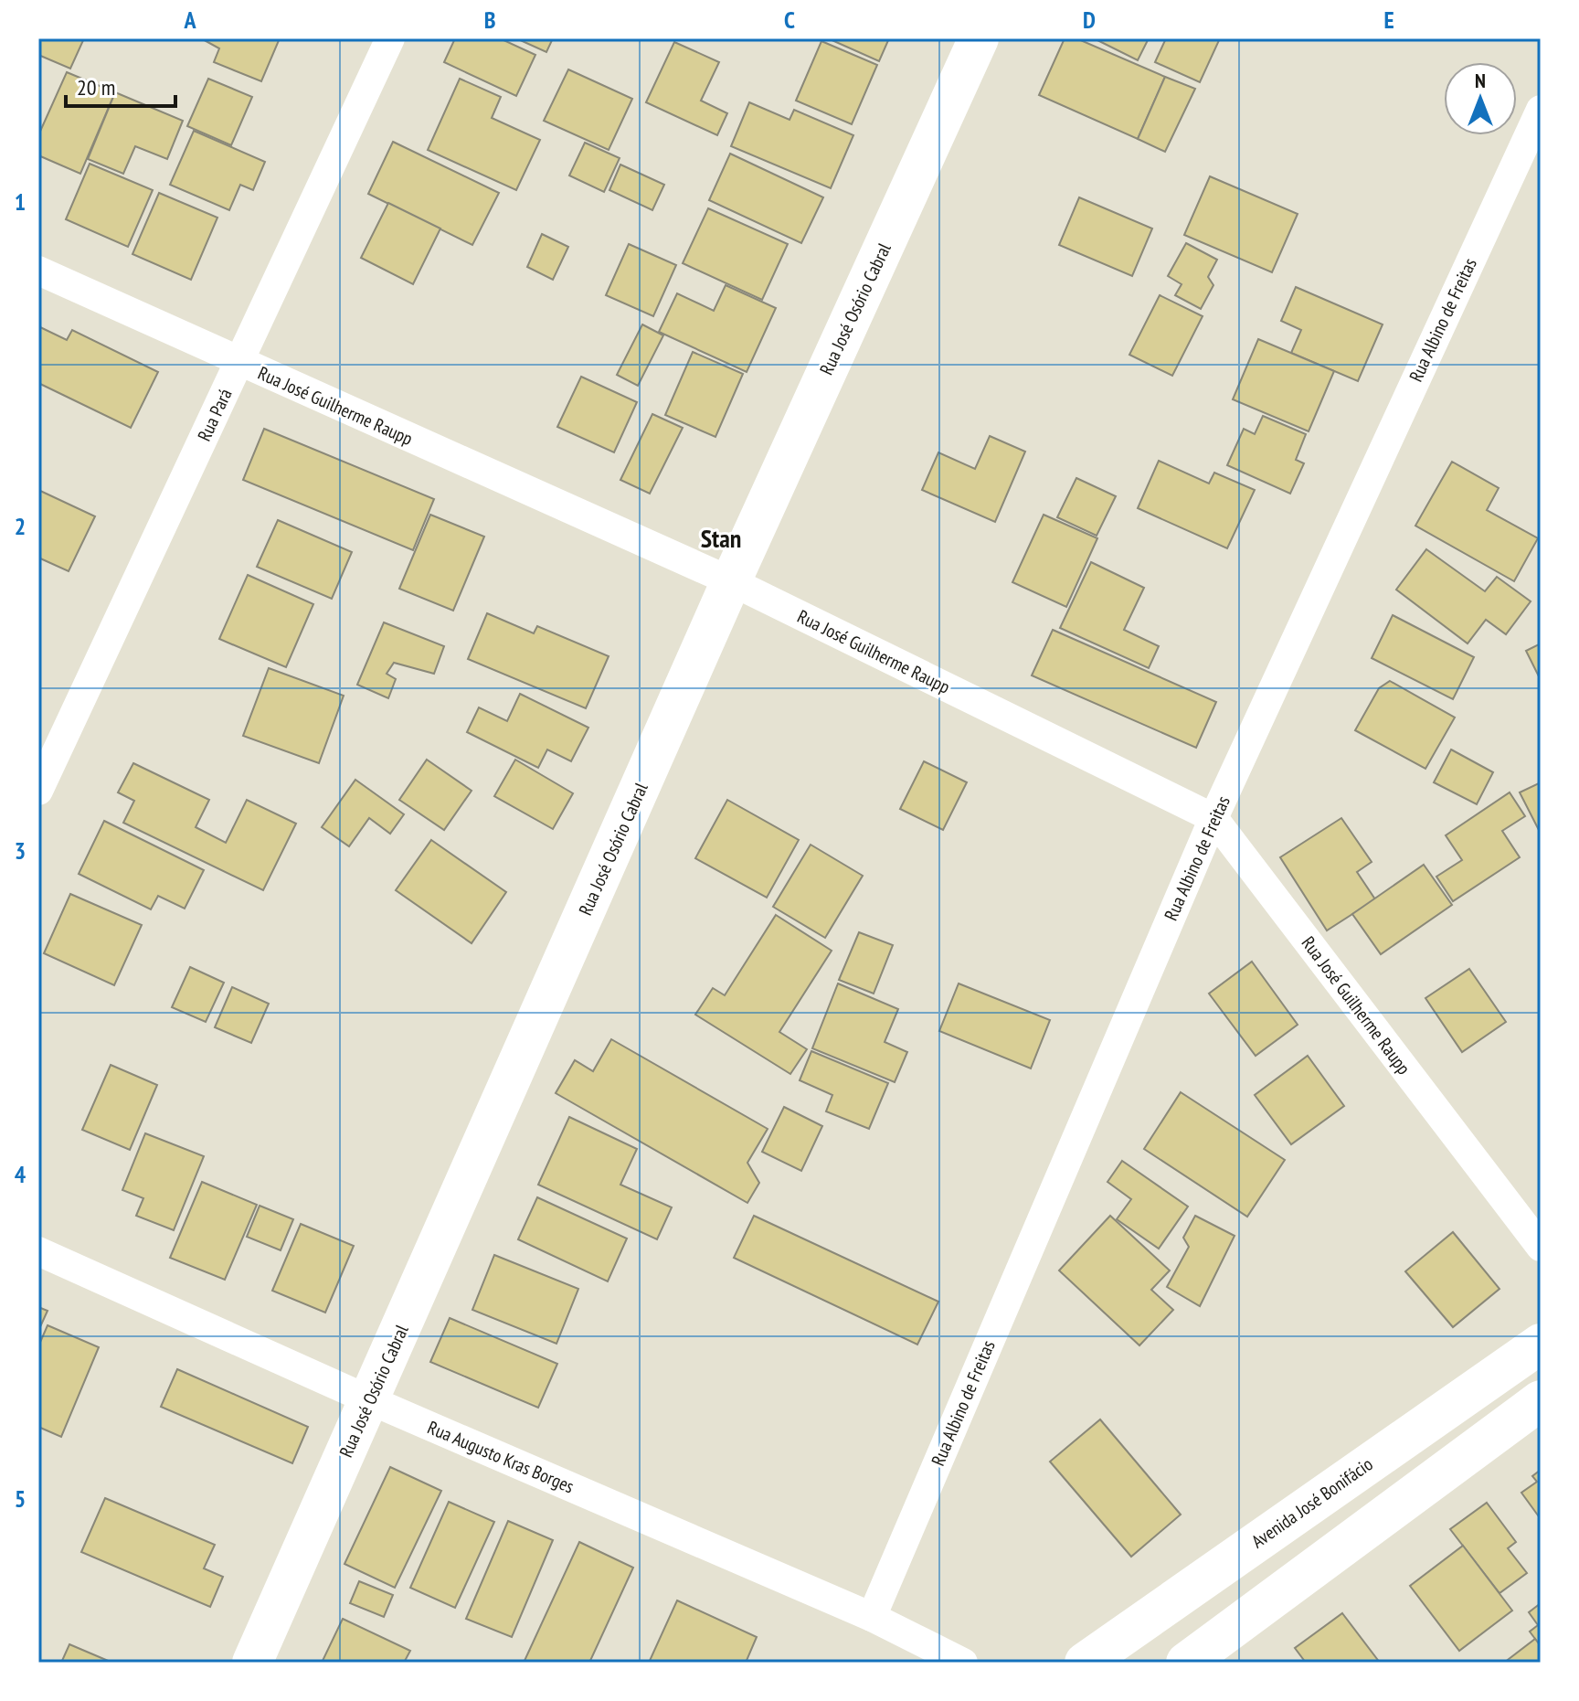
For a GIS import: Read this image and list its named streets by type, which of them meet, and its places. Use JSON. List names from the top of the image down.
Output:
{
  "streets": {
    "street": [
      "Rua José Osório Cabral",
      "Rua Albino de Freitas",
      "Rua José Guilherme Raupp",
      "Rua Pará",
      "Rua Augusto Kras Borges",
      "Avenida José Bonifácio"
    ]
  },
  "crossings": [
    ["Rua José Osório Cabral", "Rua José Guilherme Raupp"],
    ["Rua José Osório Cabral", "Rua Augusto Kras Borges"],
    ["Rua Albino de Freitas", "Rua José Guilherme Raupp"],
    ["Rua Albino de Freitas", "Rua Augusto Kras Borges"],
    ["Rua José Guilherme Raupp", "Rua Pará"]
  ],
  "districts": ["Stan"],
  "scale_bar": "20 m",
  "north": "top",
  "grid": {
    "columns": [
      "A",
      "B",
      "C",
      "D",
      "E"
    ],
    "rows": [
      "1",
      "2",
      "3",
      "4",
      "5"
    ]
  }
}
